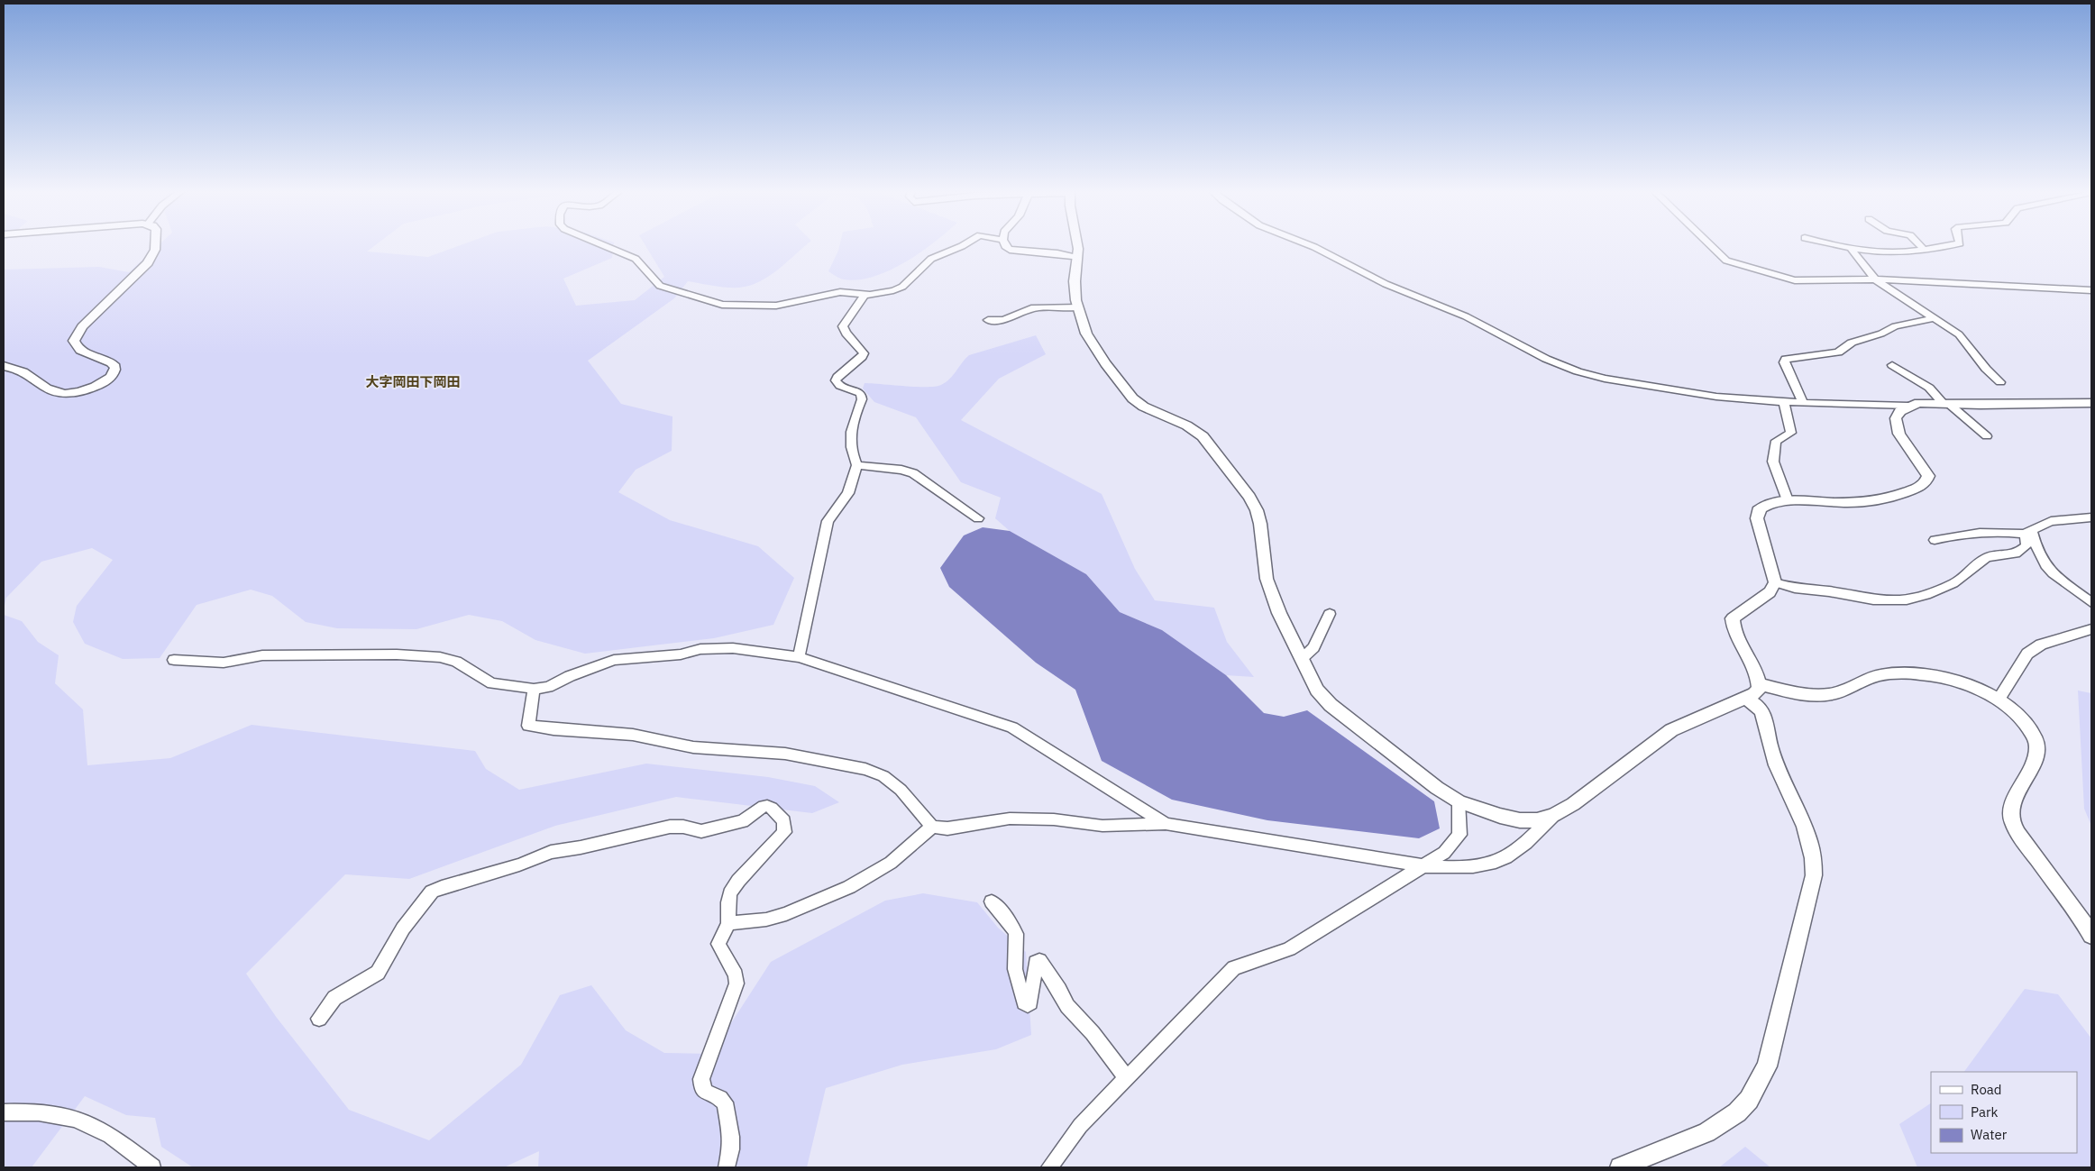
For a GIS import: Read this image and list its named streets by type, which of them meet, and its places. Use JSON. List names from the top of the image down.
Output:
{
  "districts": ["大字岡田下岡田"],
  "legend": ["Road", "Park", "Water"]
}
